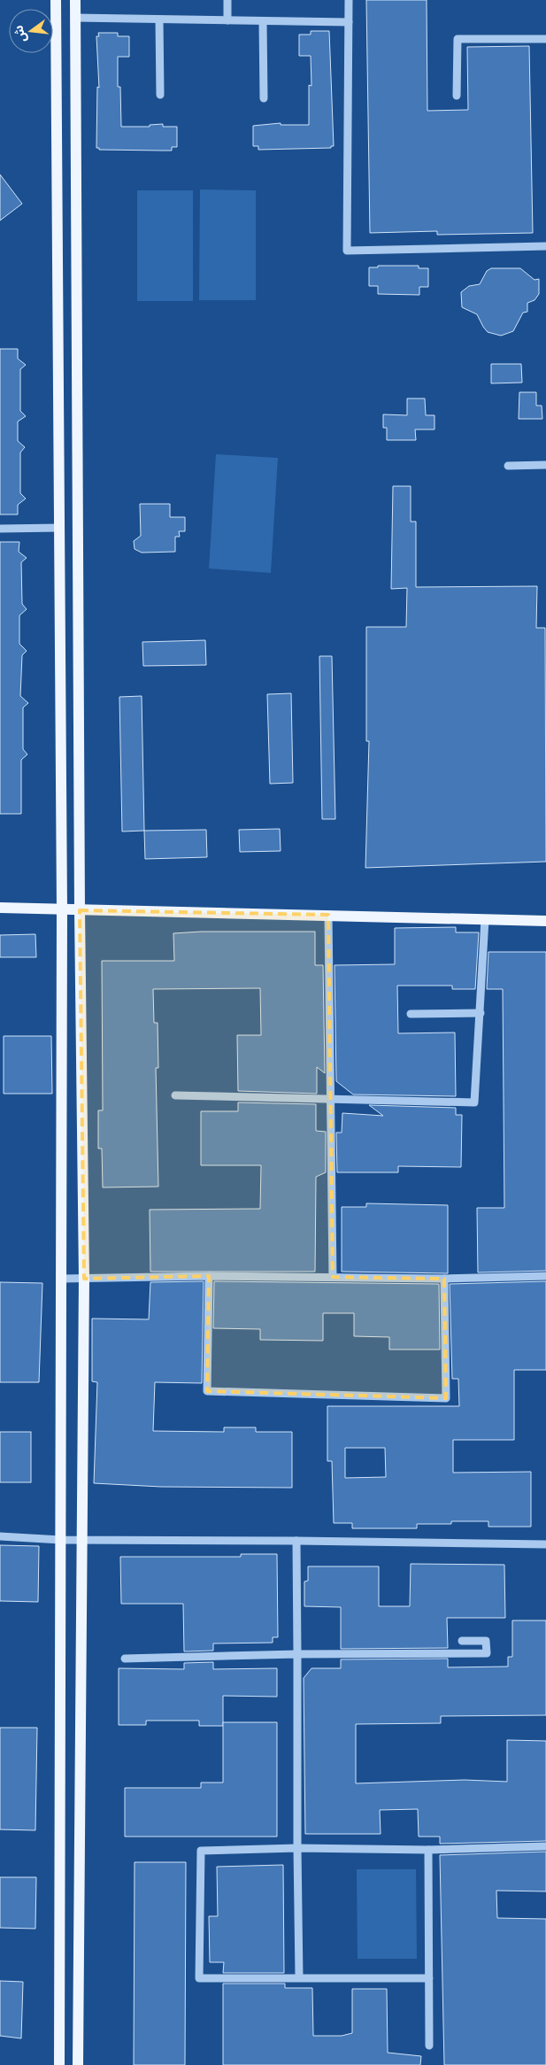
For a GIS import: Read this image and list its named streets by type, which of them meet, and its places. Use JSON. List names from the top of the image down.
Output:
{
  "north": "left"
}
